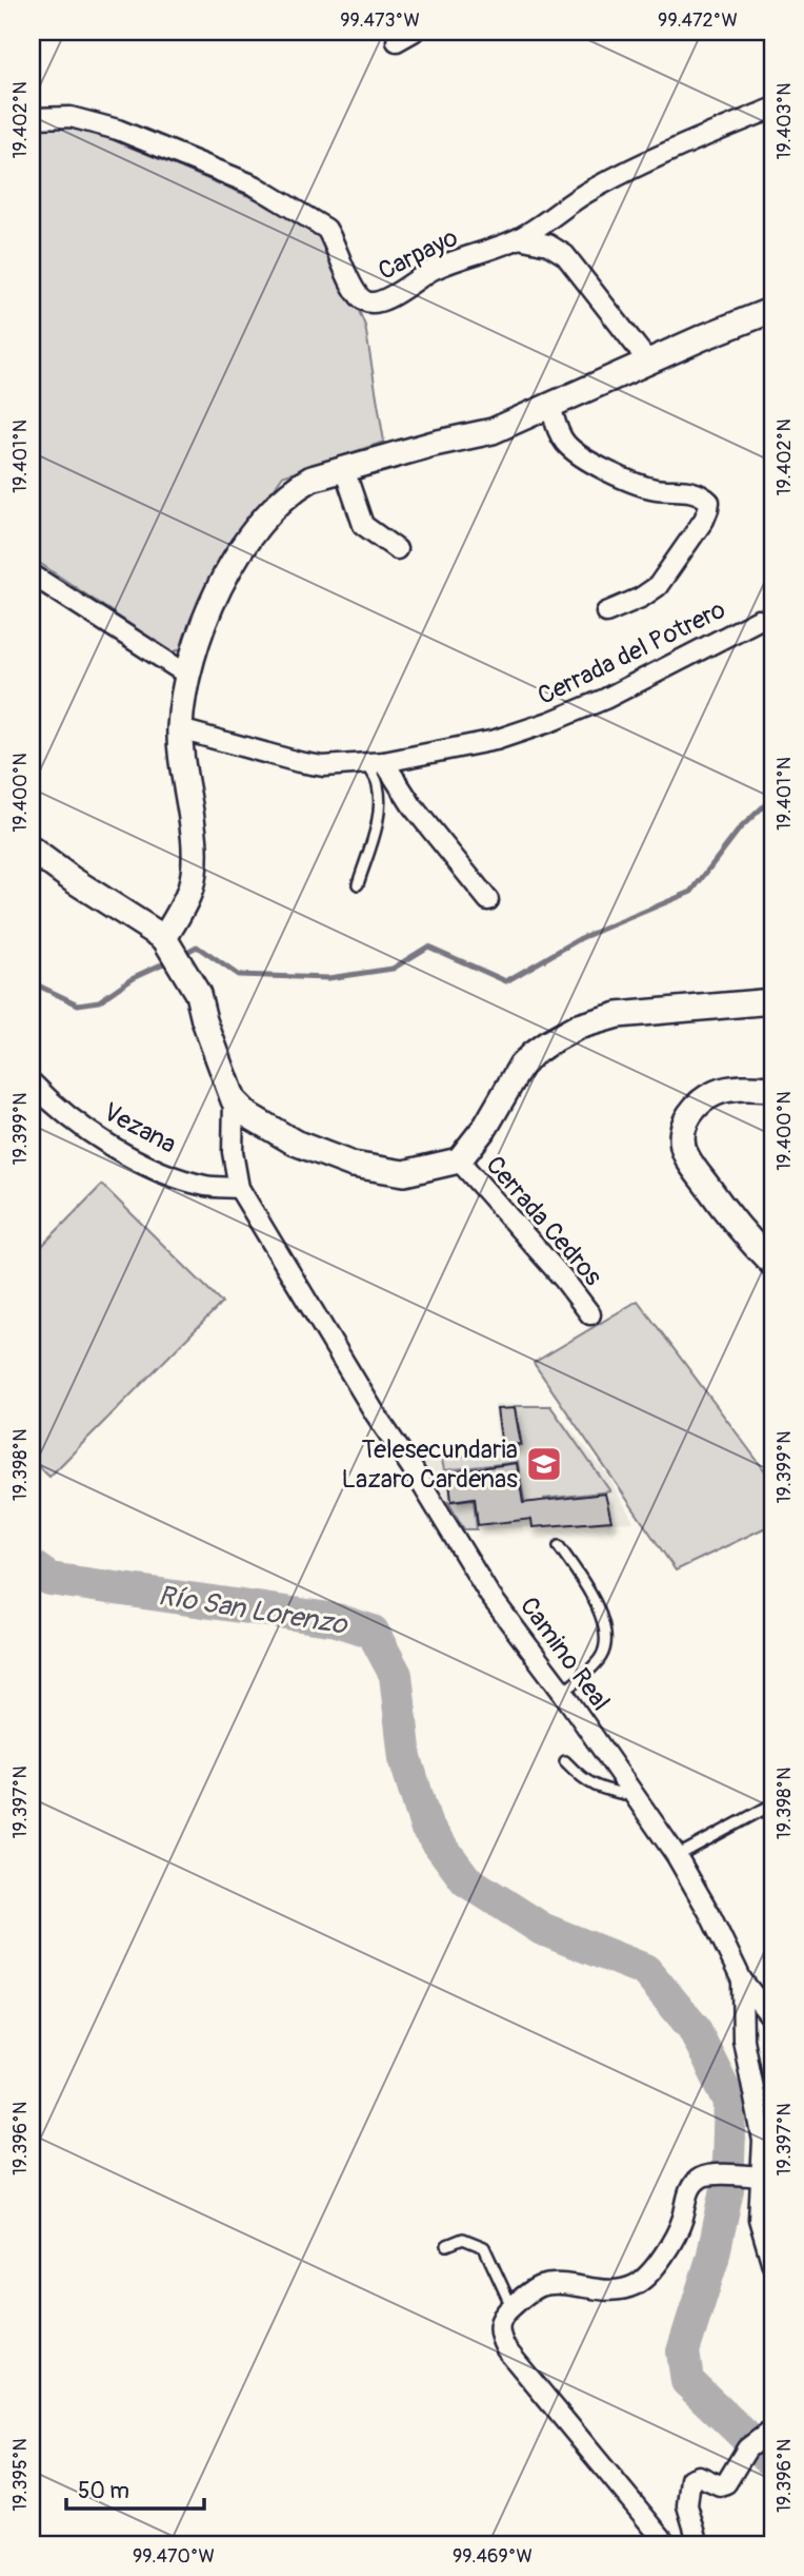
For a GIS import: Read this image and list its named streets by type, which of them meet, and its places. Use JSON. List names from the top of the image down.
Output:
{
  "streets": {
    "street": [
      "Carpayo",
      "Cerrada del Potrero",
      "Vezana",
      "Cerrada Cedros",
      "Camino Real"
    ]
  },
  "crossings": [
    ["Vezana", "Camino Real"]
  ],
  "water": ["Río San Lorenzo"],
  "places": {
    "school or university": ["Telesecundaria Lazaro Cardenas"]
  },
  "scale_bar": "50 m",
  "coordinates": [
    "99.473°W",
    "99.472°W",
    "19.402°N",
    "19.403°N",
    "19.401°N",
    "19.400°N",
    "19.399°N",
    "19.398°N",
    "19.397°N",
    "19.396°N",
    "19.395°N",
    "99.470°W",
    "99.469°W"
  ]
}
